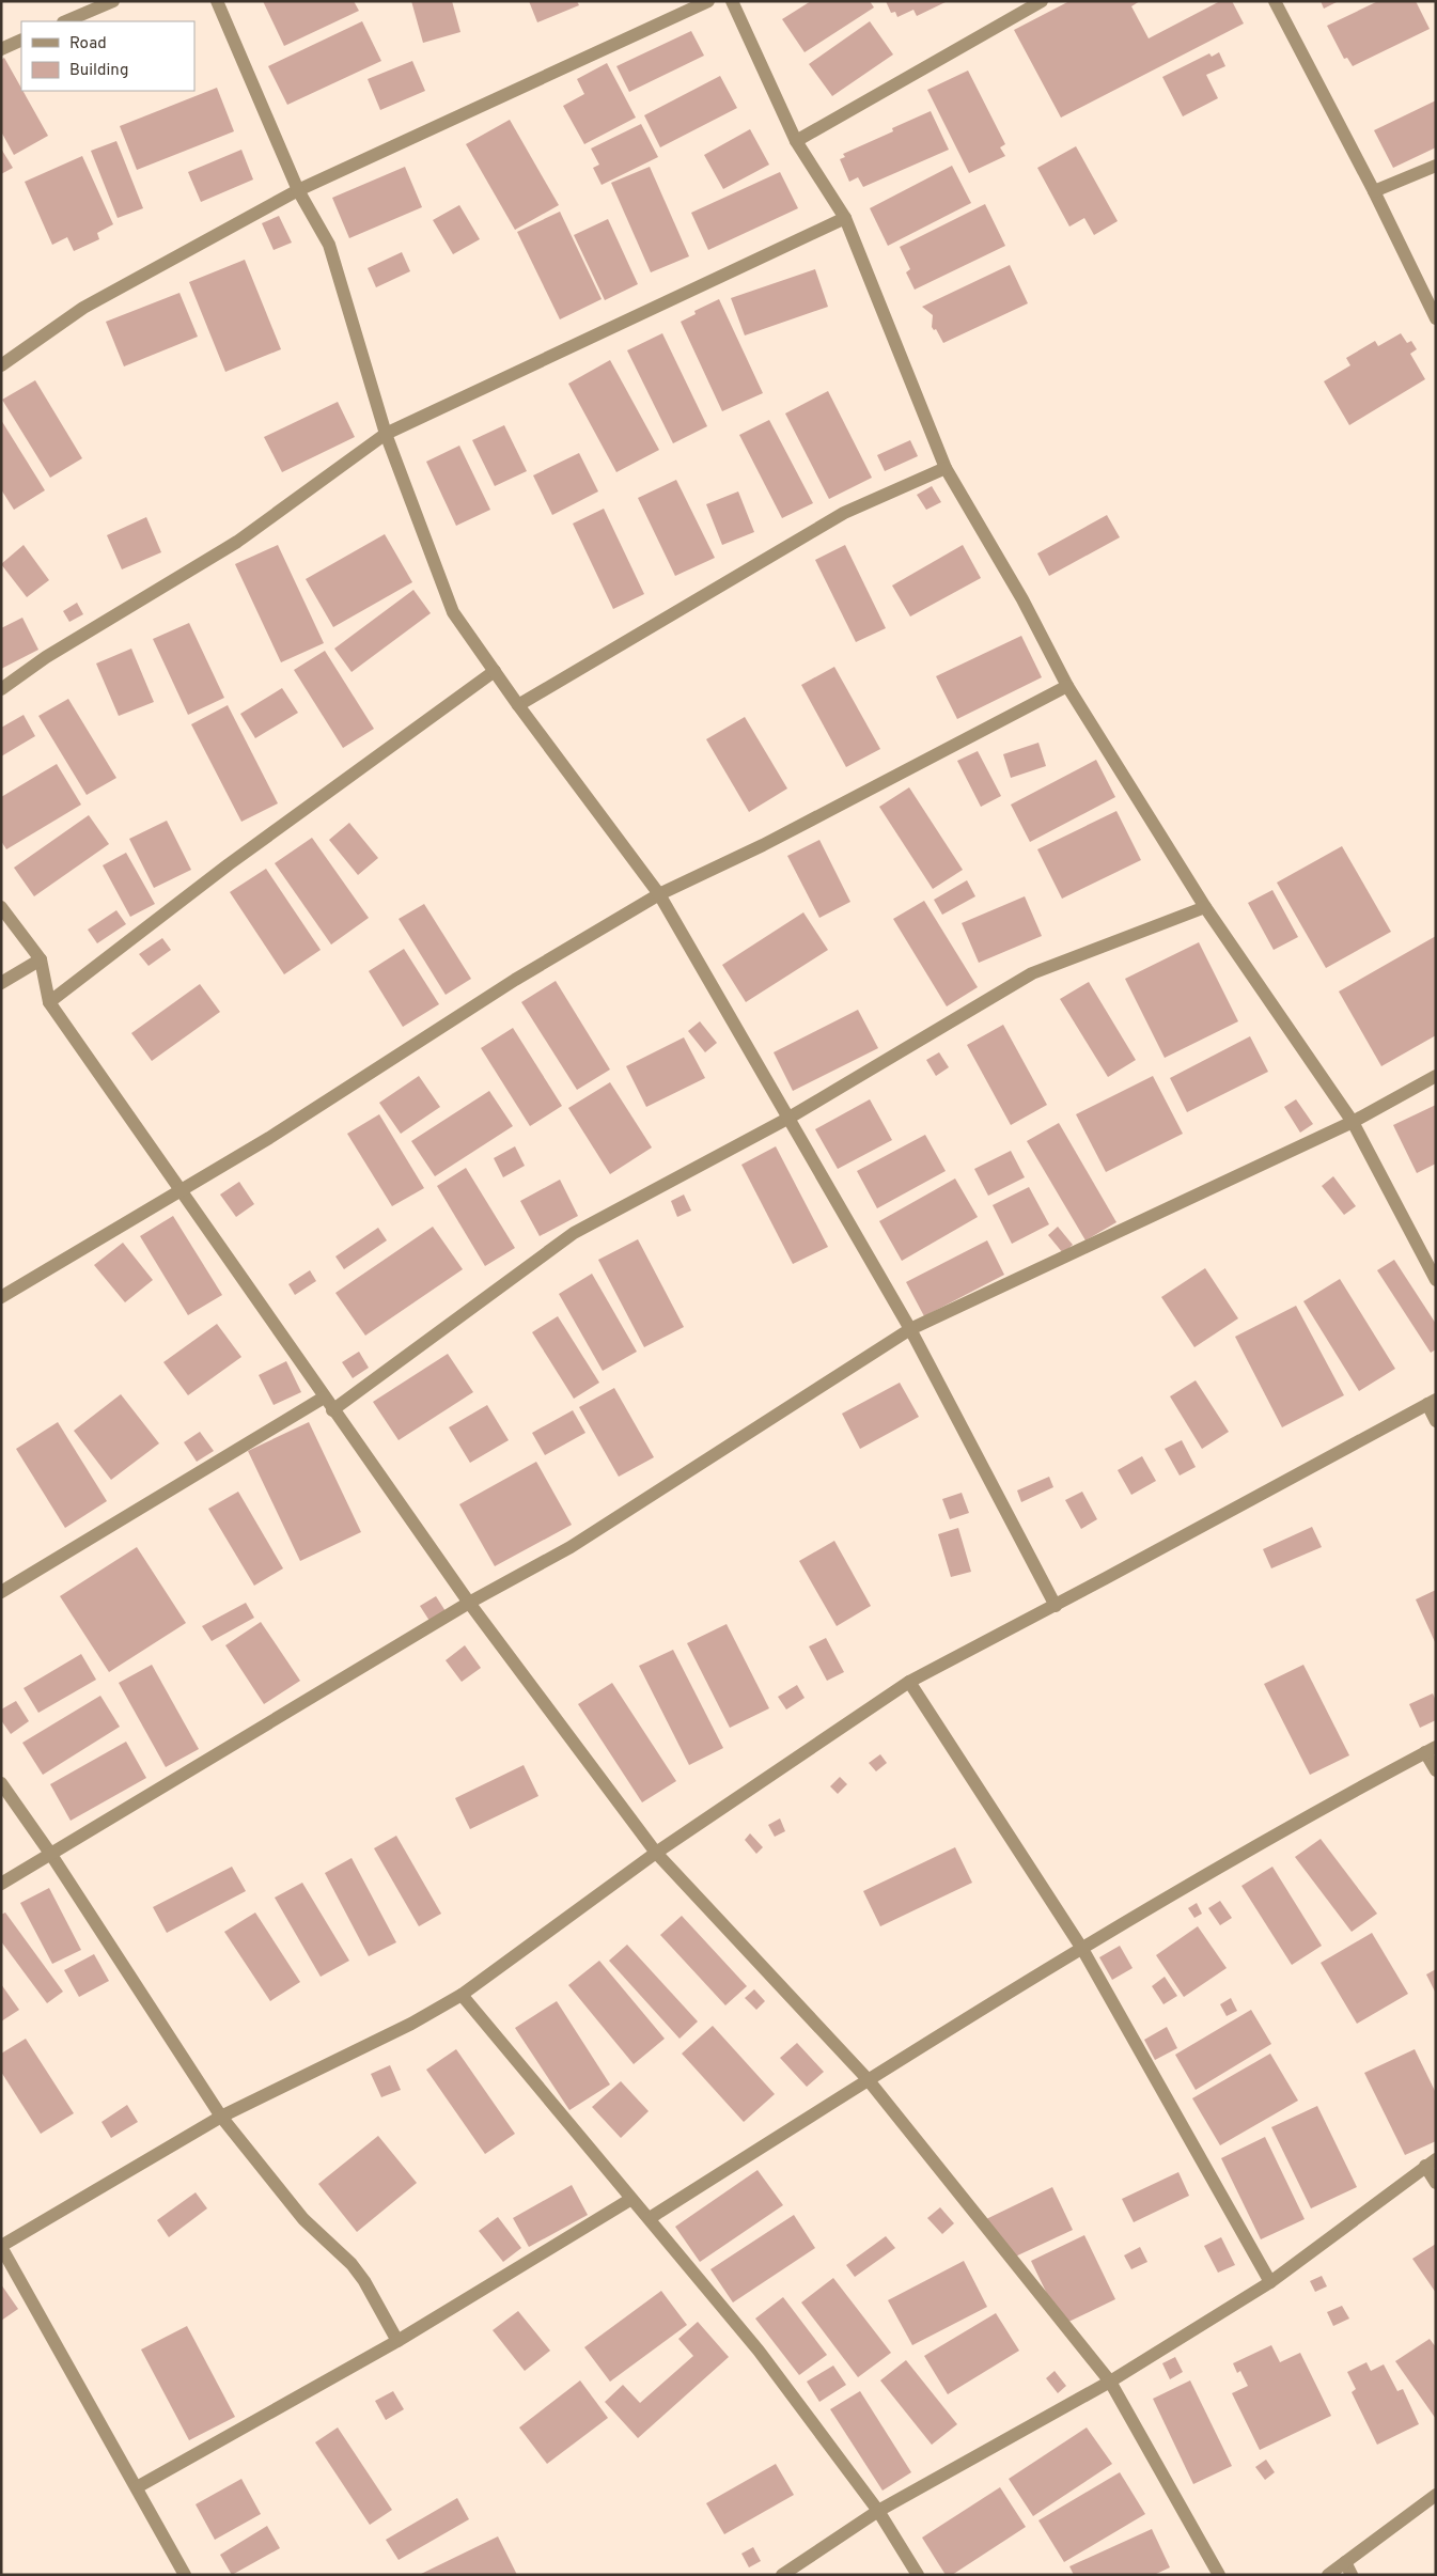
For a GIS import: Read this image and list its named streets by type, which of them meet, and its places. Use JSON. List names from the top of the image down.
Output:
{
  "legend": ["Road", "Building"]
}
